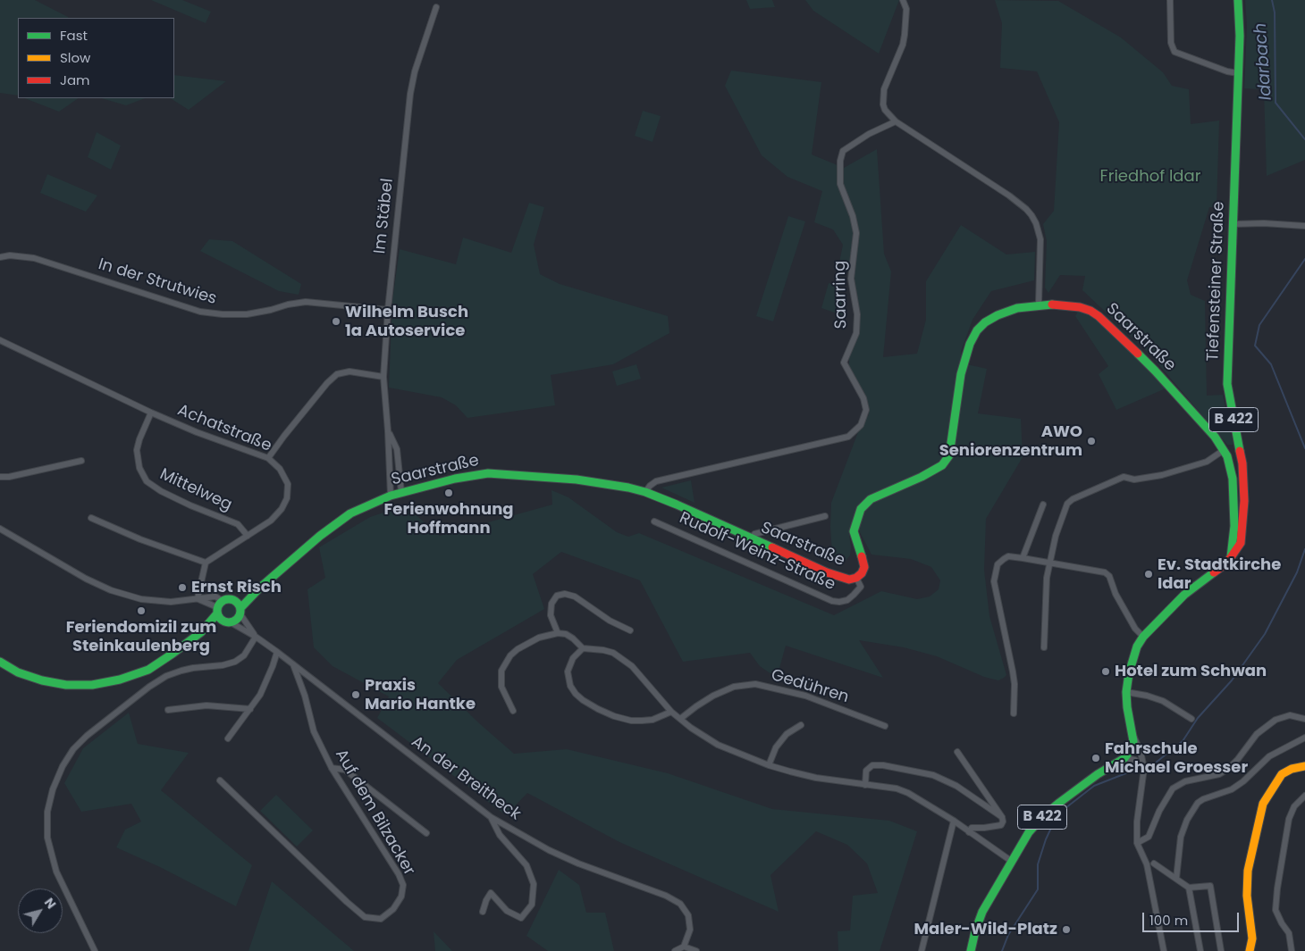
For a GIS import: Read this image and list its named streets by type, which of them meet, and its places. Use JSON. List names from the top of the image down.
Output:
{
  "streets": {
    "street": [
      "Im Stäbel",
      "Tiefensteiner Straße",
      "In der Strutwies",
      "Saarring",
      "Saarstraße",
      "B 422",
      "Achatstraße",
      "Mittelweg",
      "Rudolf-Weinz-Straße",
      "Gedühren",
      "An der Breitheck",
      "Auf dem Bilzacker"
    ]
  },
  "crossings": [
    ["Im Stäbel", "In der Strutwies"],
    ["Im Stäbel", "Saarstraße"],
    ["Tiefensteiner Straße", "Saarstraße"],
    ["Tiefensteiner Straße", "B 422"],
    ["Saarring", "Saarstraße"],
    ["Saarstraße", "B 422"],
    ["Saarstraße", "Rudolf-Weinz-Straße"],
    ["Saarstraße", "An der Breitheck"],
    ["Achatstraße", "Mittelweg"],
    ["An der Breitheck", "Auf dem Bilzacker"]
  ],
  "water": ["Idarbach"],
  "parks": ["Friedhof Idar"],
  "places": [
    "Wilhelm Busch 1a Autoservice",
    "AWO Seniorenzentrum",
    "Ferienwohnung Hoffmann",
    "Ev. Stadtkirche Idar",
    "Ernst Risch",
    "Feriendomizil zum Steinkaulenberg",
    "Hotel zum Schwan",
    "Praxis Mario Hantke",
    "Fahrschule Michael Groesser",
    "Maler-Wild-Platz"
  ],
  "legend": ["Fast", "Slow", "Jam"],
  "scale_bar": "100 m",
  "north": "top right"
}
